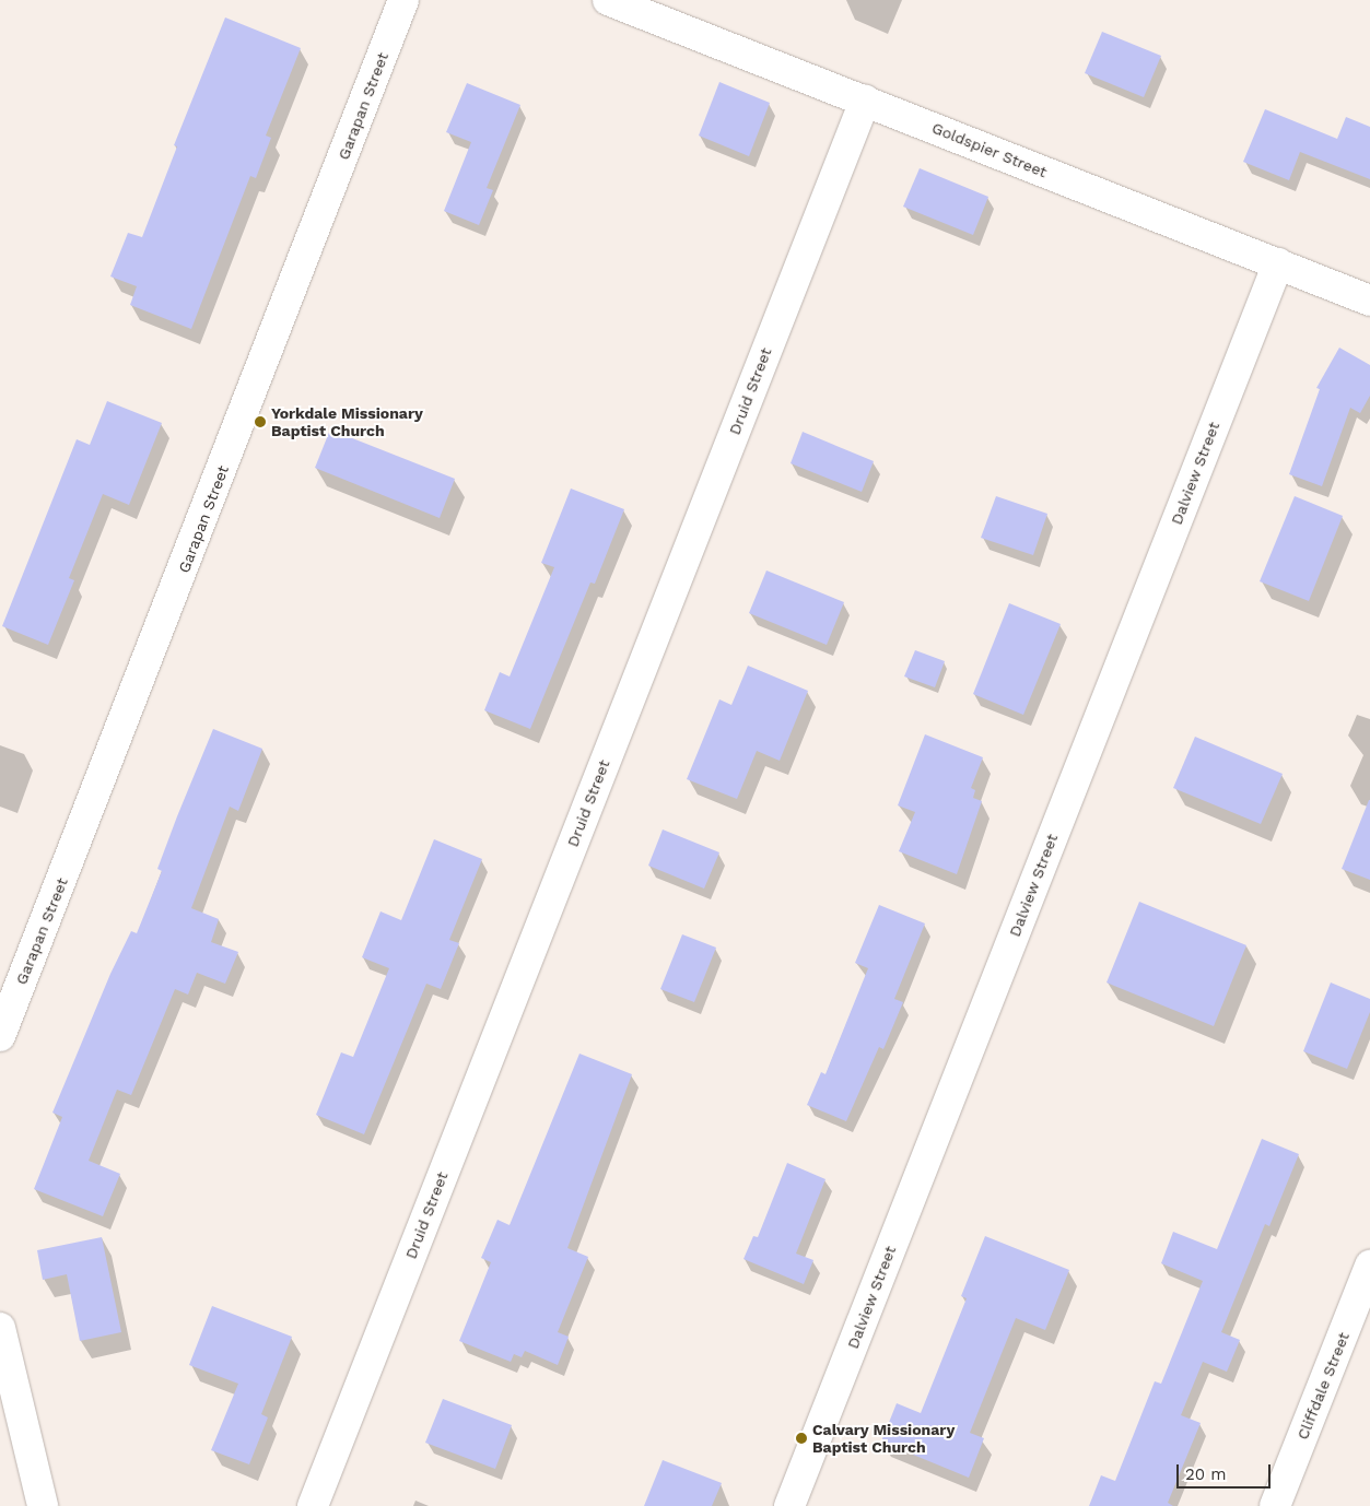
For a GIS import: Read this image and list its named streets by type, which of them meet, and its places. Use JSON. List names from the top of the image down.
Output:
{
  "streets": {
    "street": [
      "Garapan Street",
      "Goldspier Street",
      "Druid Street",
      "Dalview Street",
      "Cliffdale Street"
    ]
  },
  "crossings": [
    ["Goldspier Street", "Druid Street"],
    ["Goldspier Street", "Dalview Street"]
  ],
  "places": ["Yorkdale Missionary Baptist Church", "Calvary Missionary Baptist Church"],
  "scale_bar": "20 m"
}
